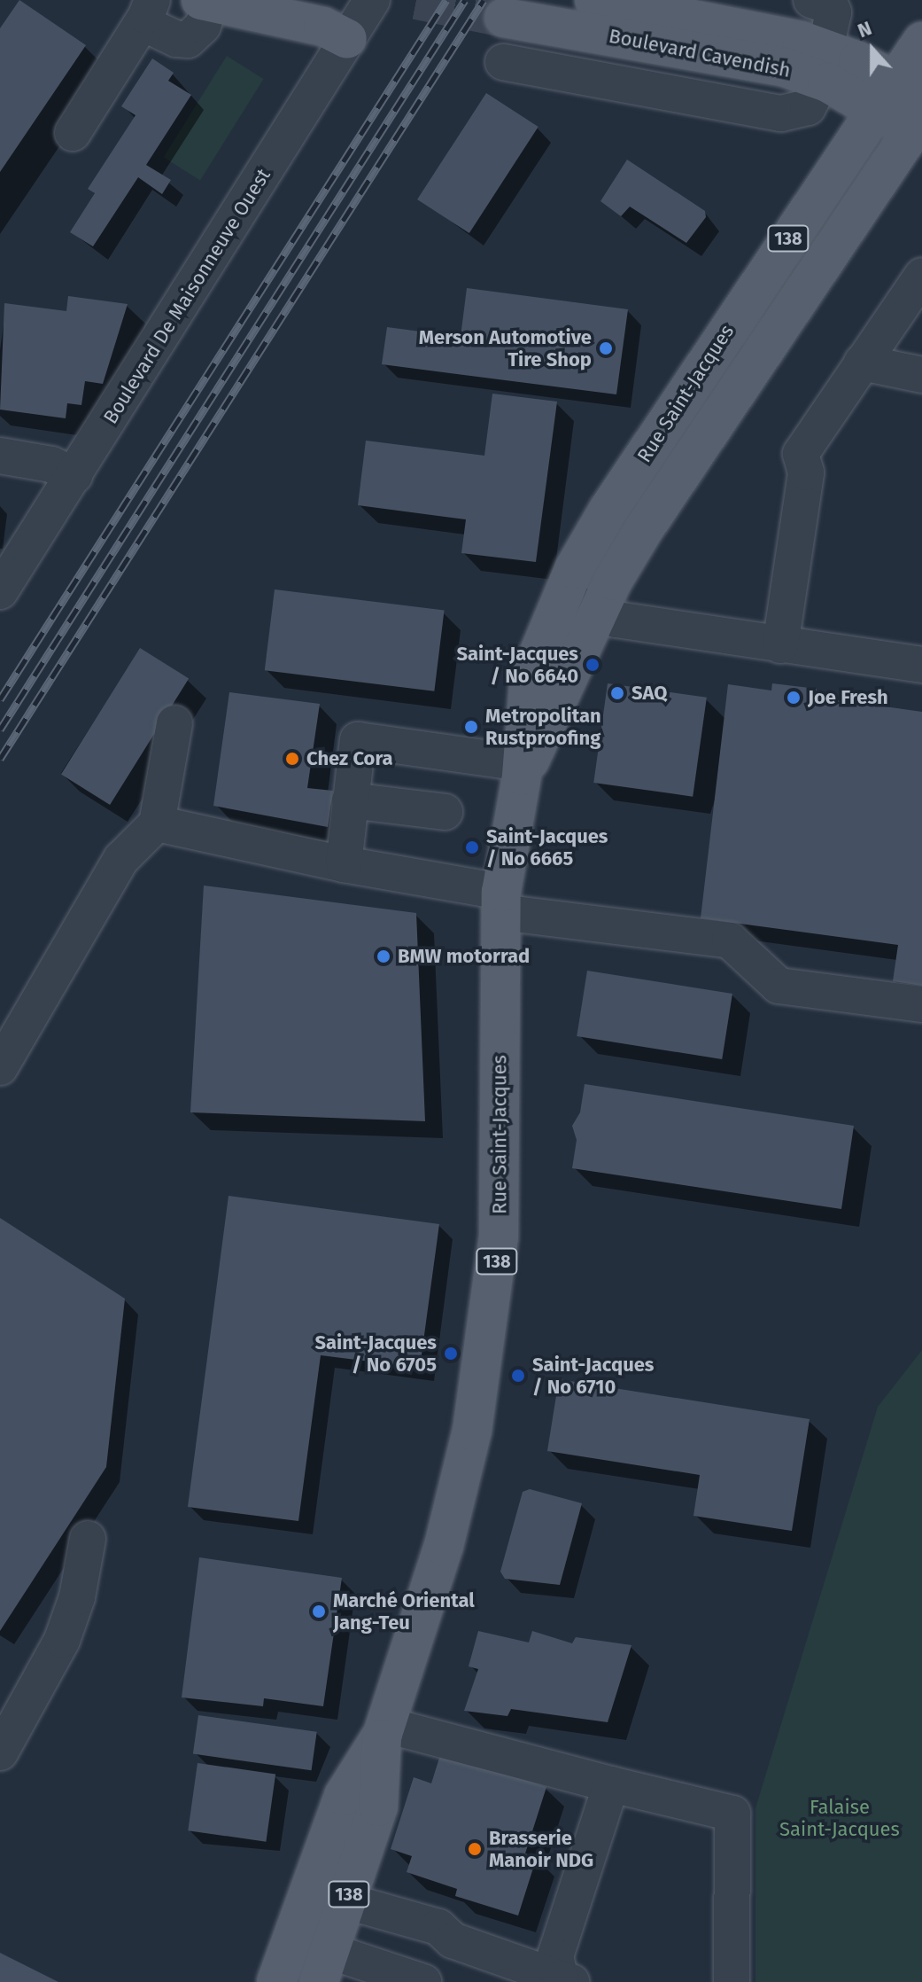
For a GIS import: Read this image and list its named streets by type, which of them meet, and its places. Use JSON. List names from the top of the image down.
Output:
{
  "streets": {
    "main road": ["Boulevard Cavendish", "138", "Rue Saint-Jacques"],
    "street": ["Boulevard De Maisonneuve Ouest"]
  },
  "crossings": [
    ["Boulevard Cavendish", "Rue Saint-Jacques"]
  ],
  "parks": ["Falaise Saint-Jacques"],
  "places": [
    "Merson Automotive Tire Shop",
    "Saint-Jacques / No 6640",
    "SAQ",
    "Joe Fresh",
    "Metropolitan Rustproofing",
    "Chez Cora",
    "Saint-Jacques / No 6665",
    "BMW motorrad",
    "Saint-Jacques / No 6705",
    "Saint-Jacques / No 6710",
    "Marché Oriental Jang-Teu",
    "Brasserie Manoir NDG"
  ],
  "north": "top"
}
